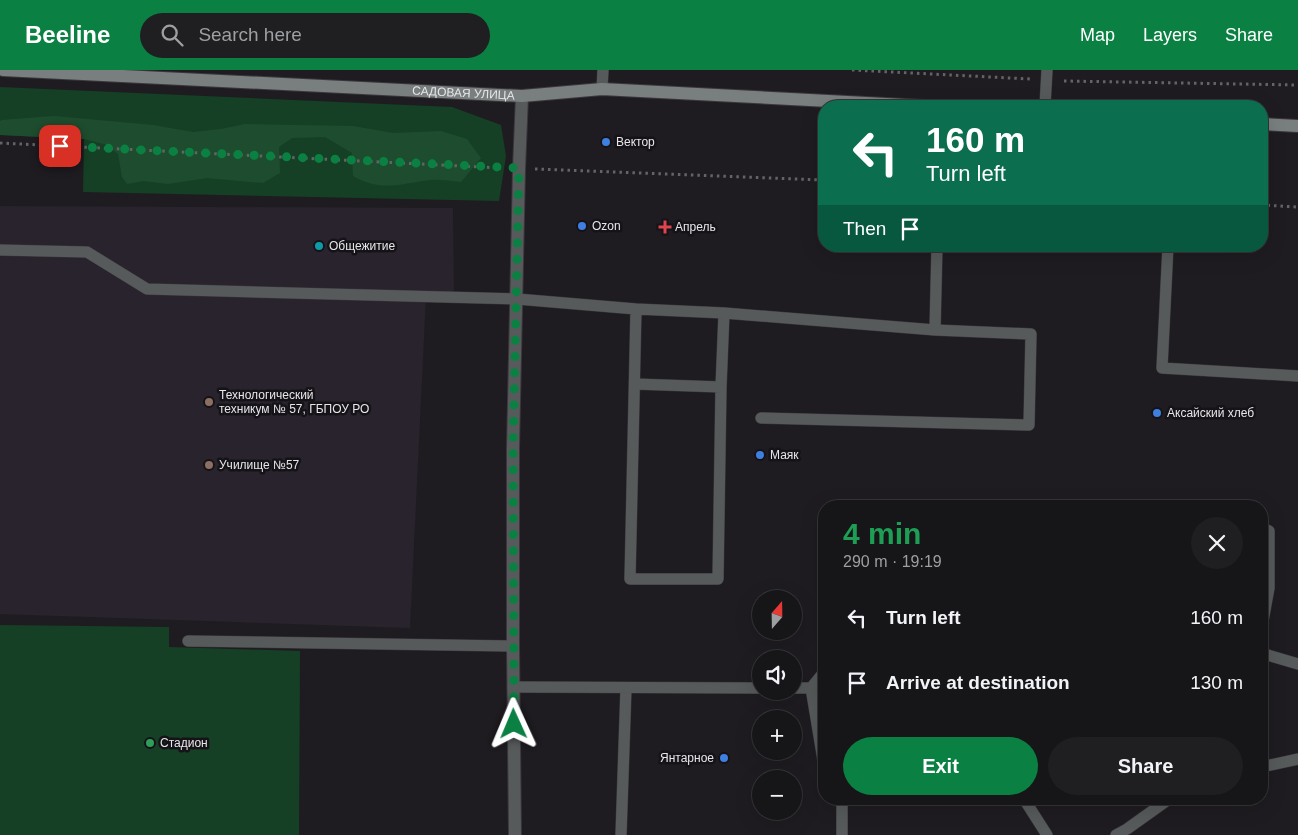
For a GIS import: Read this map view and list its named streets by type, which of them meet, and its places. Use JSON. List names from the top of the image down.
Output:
{
  "streets": {
    "street": ["САДОВАЯ УЛИЦА"]
  },
  "places": {
    "other": [
      "Вектор",
      "Ozon",
      "Общежитие",
      "Технологический техникум № 57, ГБПОУ РО",
      "Аксайский хлеб",
      "Маяк",
      "Училище №57",
      "Стадион",
      "Янтарное"
    ],
    "health": ["Апрель"]
  },
  "north": "top",
  "page": {
    "header": "Beeline",
    "search": "Search here",
    "nav": ["Map", "Layers", "Share"],
    "turn": ["160 m", "Turn left"],
    "then": "Then",
    "heading": ["4 min", "290 m · 19:19"],
    "list": [
      {
        "name": "Turn left",
        "value": "160 m"
      },
      {
        "name": "Arrive at destination",
        "value": "130 m"
      }
    ],
    "map_buttons": ["+", "−"],
    "buttons": ["Exit", "Share"]
  }
}
